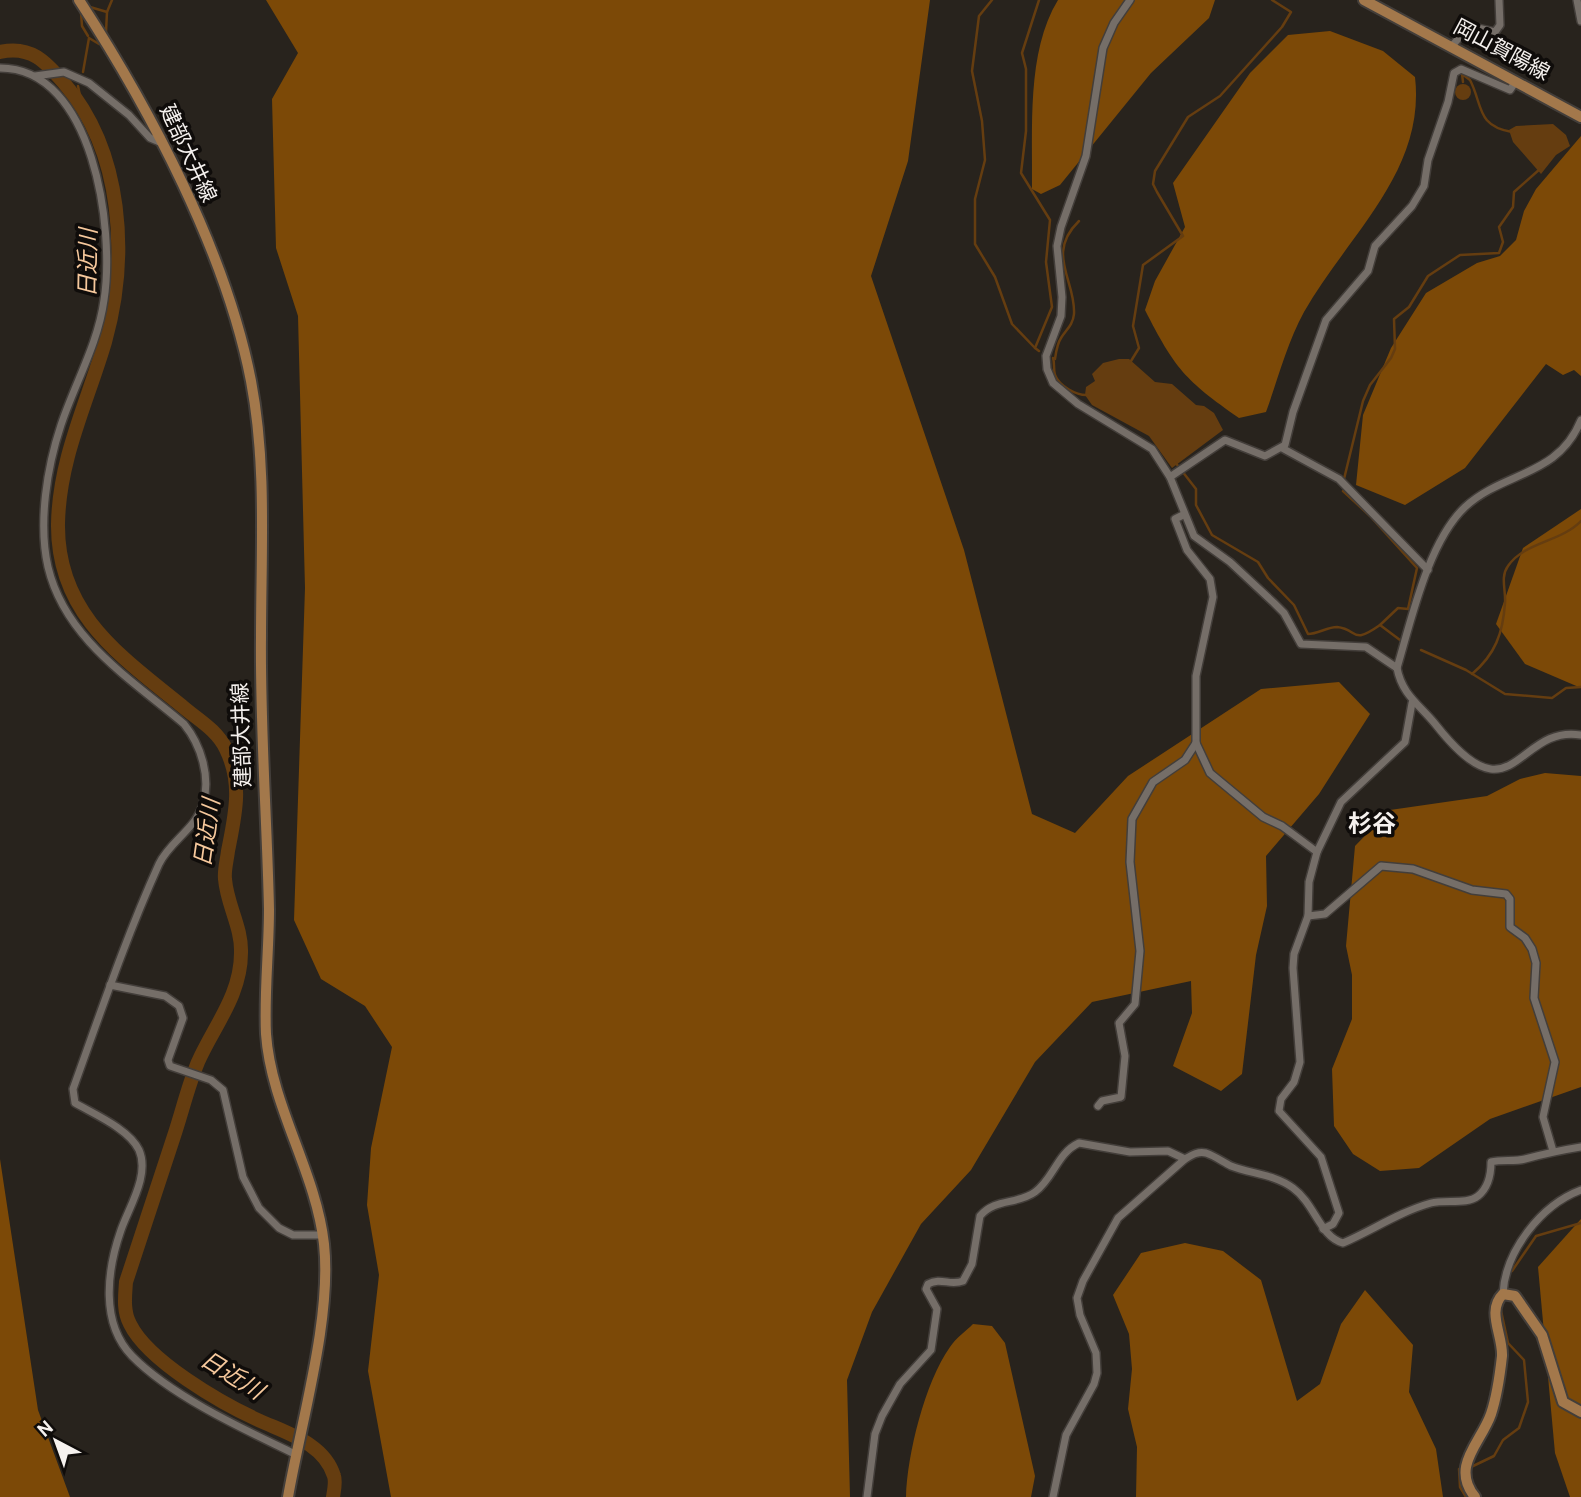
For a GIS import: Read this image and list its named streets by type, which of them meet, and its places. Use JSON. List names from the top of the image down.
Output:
{
  "streets": {
    "main road": ["岡山賀陽線", "建部大井線"]
  },
  "districts": ["杉谷"],
  "water": ["日近川"],
  "north": "top left"
}
